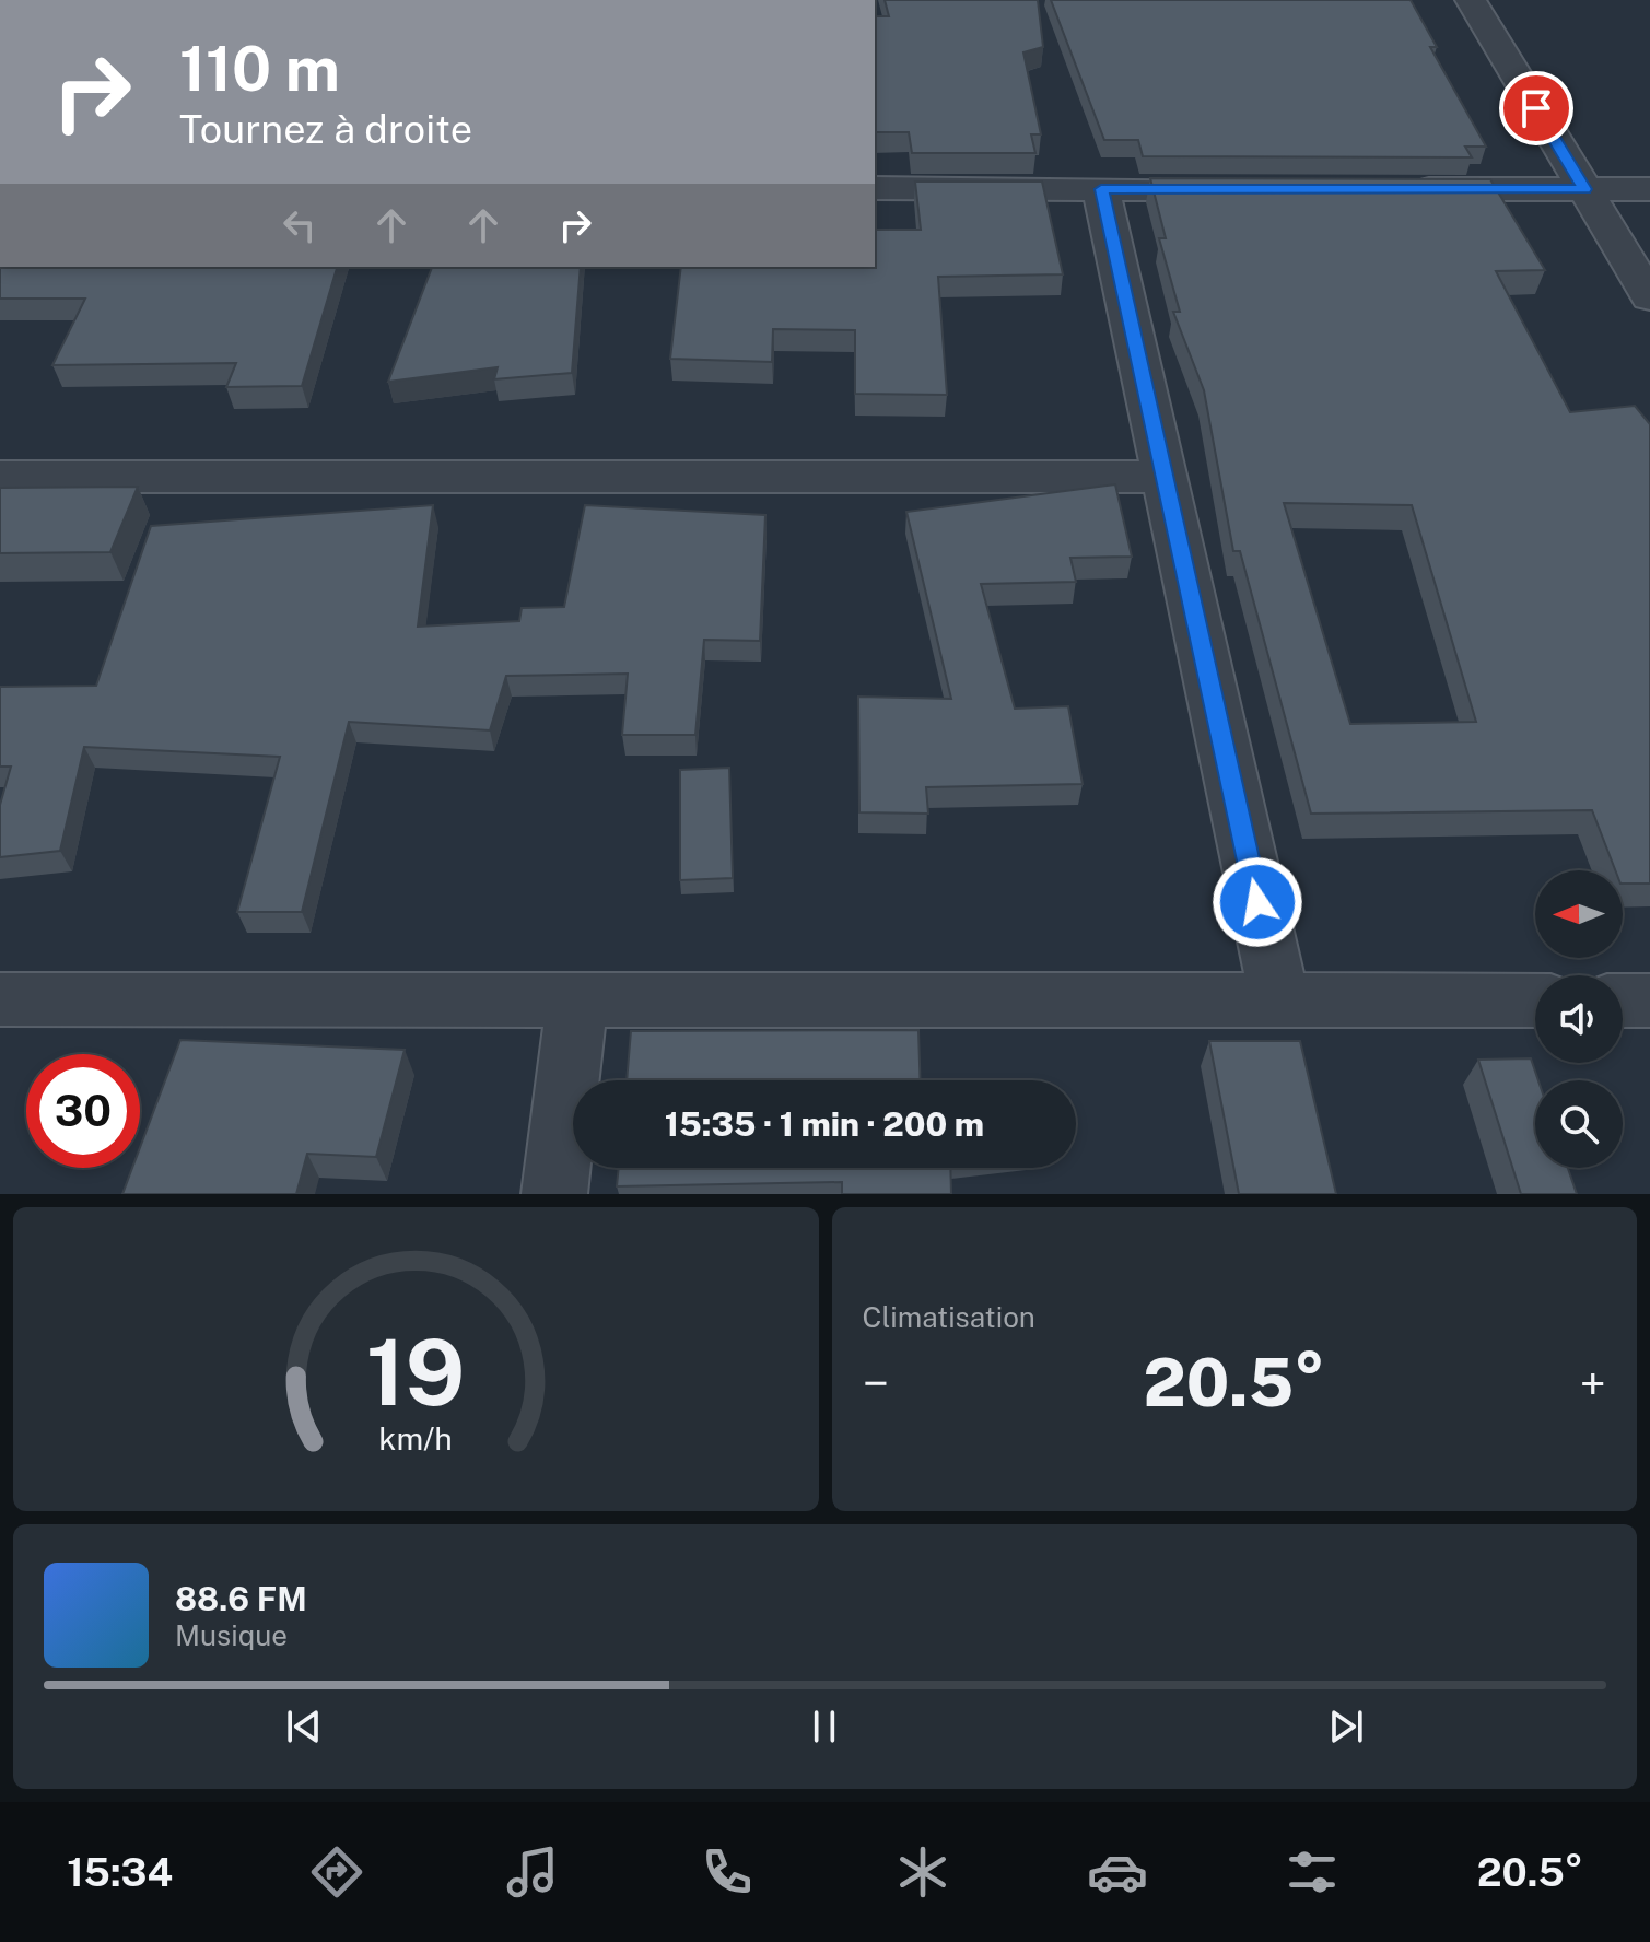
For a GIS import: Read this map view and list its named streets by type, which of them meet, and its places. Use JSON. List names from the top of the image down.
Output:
{
  "north": "left",
  "page": {
    "turn": ["110 m", "Tournez à droite"],
    "limit": "30",
    "trip": "15:35 · 1 min · 200 m",
    "tile": "Climatisation",
    "heat": ["−", "20.5°", "+"],
    "song": ["88.6 FM", "Musique"],
    "tabs": ["15:34", "20.5°"],
    "gauge": ["19", "km/h"]
  }
}
